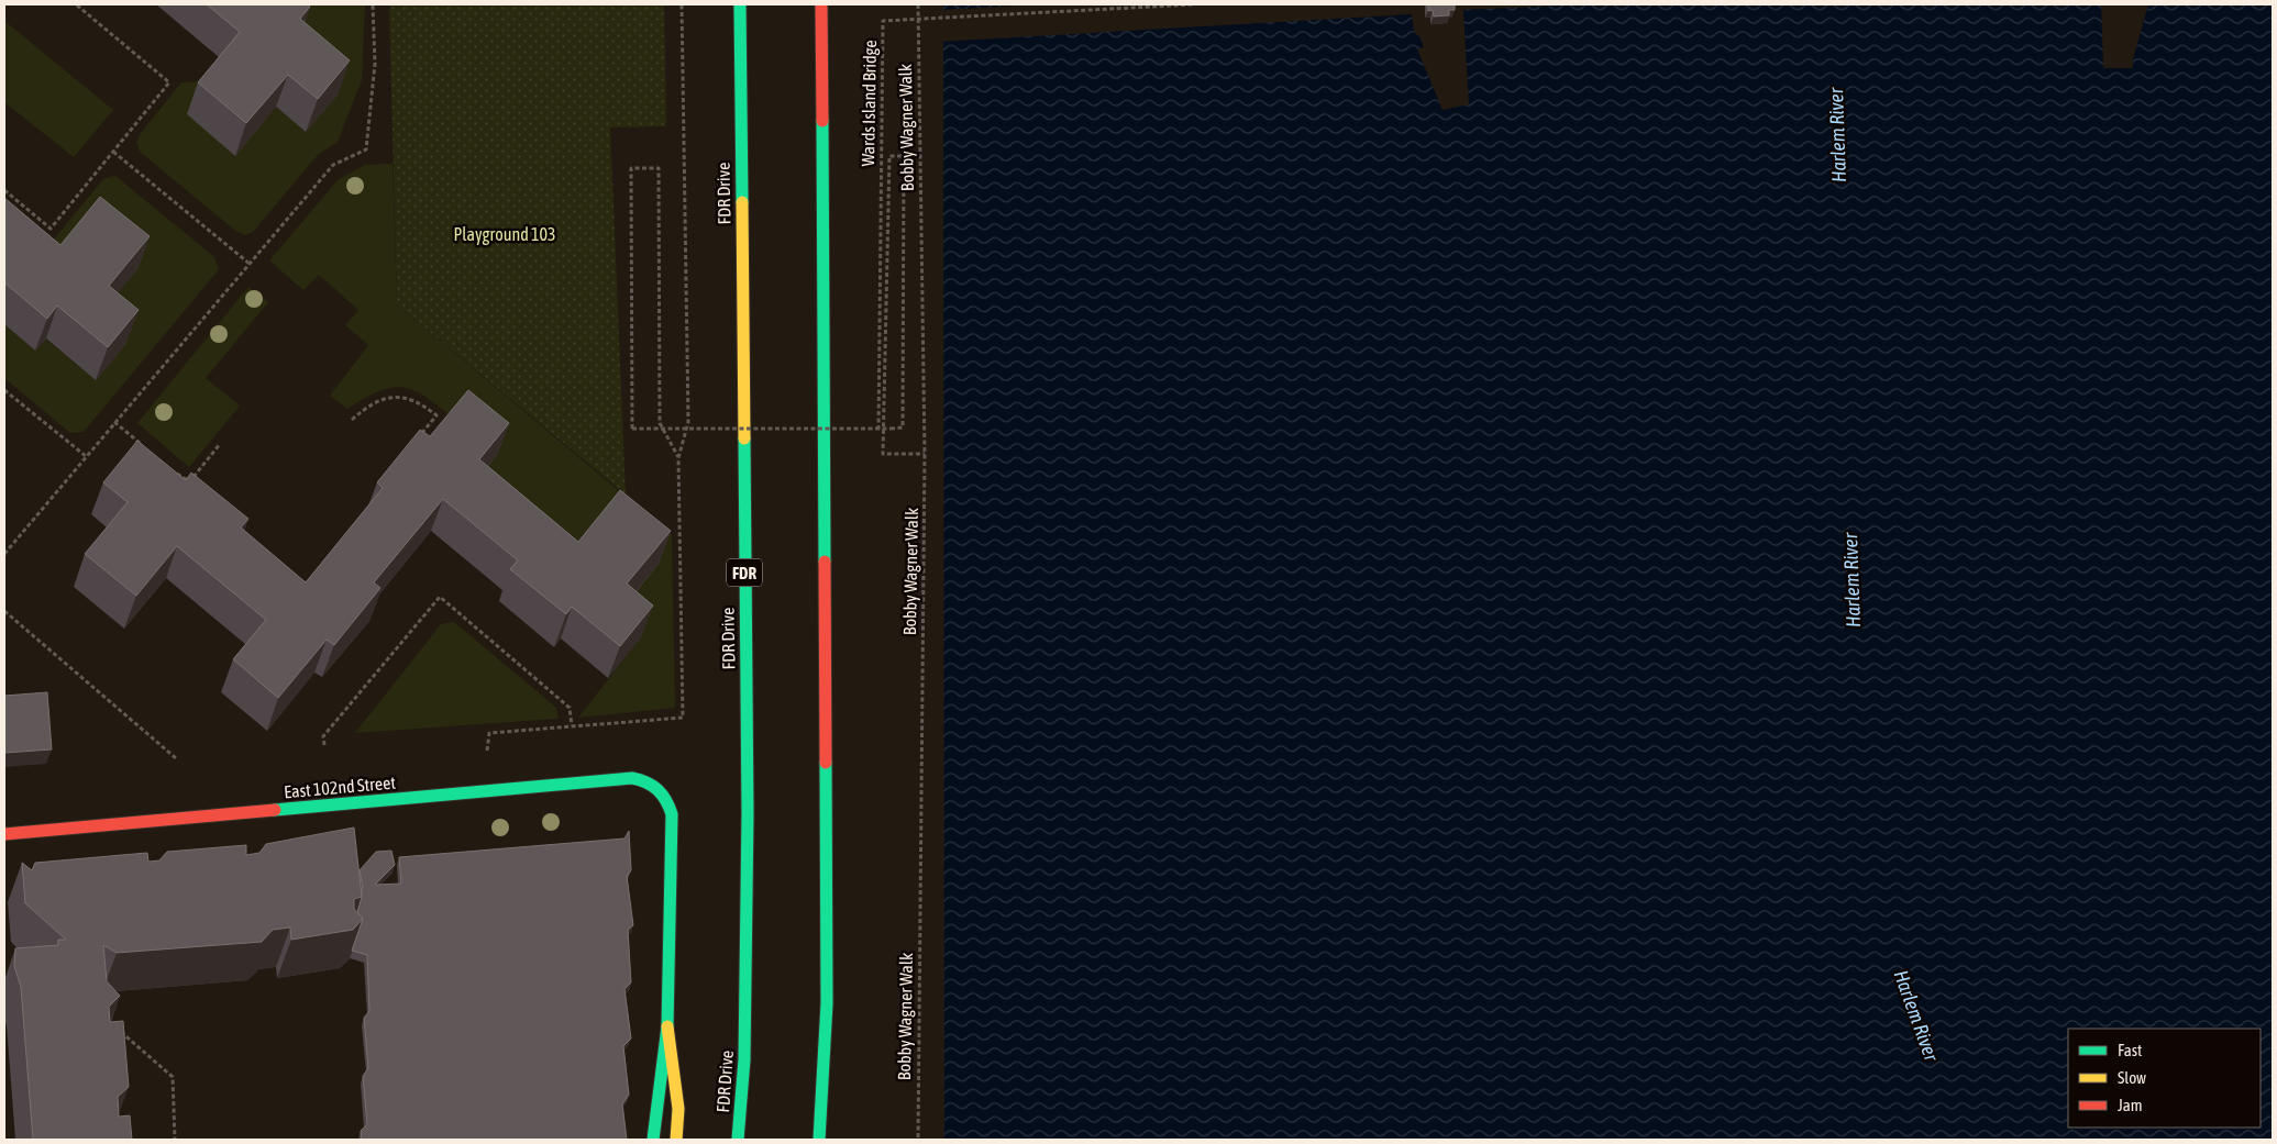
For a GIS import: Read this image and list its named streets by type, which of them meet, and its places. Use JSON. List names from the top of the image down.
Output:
{
  "streets": {
    "main road": ["FDR Drive", "FDR", "East 102nd Street"],
    "path": ["Wards Island Bridge", "Bobby Wagner Walk"]
  },
  "crossings": [
    ["Wards Island Bridge", "Bobby Wagner Walk"]
  ],
  "water": ["Harlem River"],
  "parks": ["Playground 103"],
  "legend": ["Fast", "Slow", "Jam"]
}
